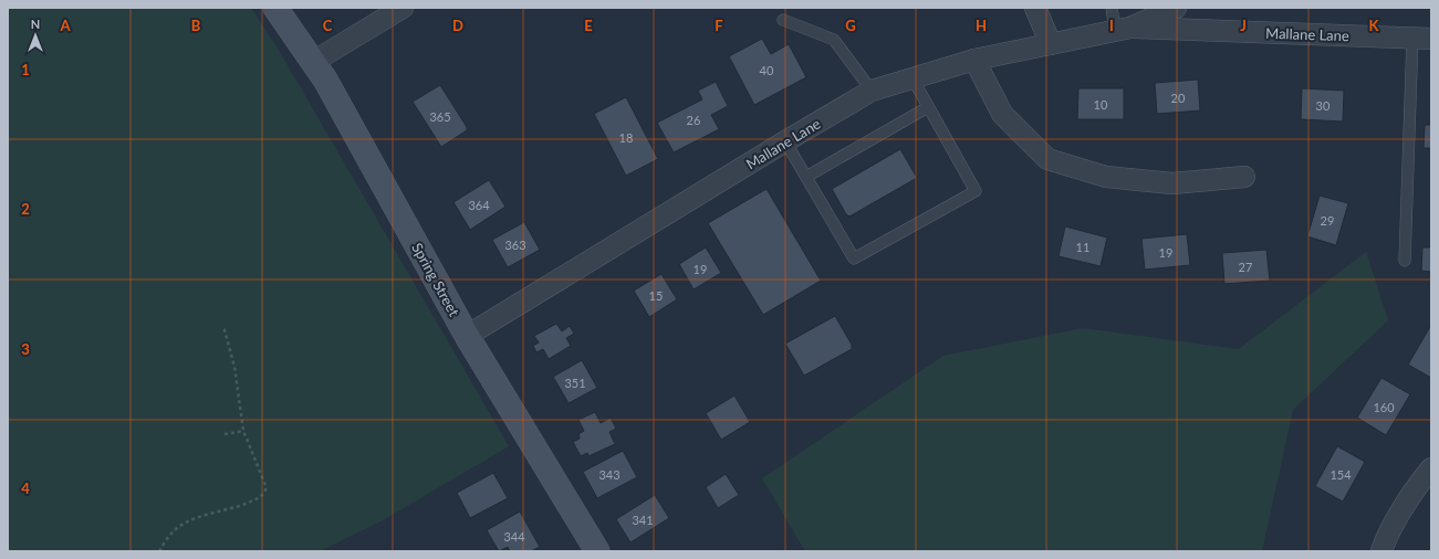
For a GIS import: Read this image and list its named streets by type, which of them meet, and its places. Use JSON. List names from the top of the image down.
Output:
{
  "streets": {
    "main road": ["Spring Street"],
    "street": ["Mallane Lane"]
  },
  "crossings": [
    ["Mallane Lane", "Spring Street"]
  ],
  "house_numbers": [
    "40",
    "20",
    "10",
    "30",
    "365",
    "26",
    "18",
    "364",
    "29",
    "363",
    "11",
    "19",
    "27",
    "19",
    "15",
    "351",
    "160",
    "343",
    "154",
    "341",
    "344"
  ],
  "north": "top",
  "grid": {
    "columns": [
      "A",
      "B",
      "C",
      "D",
      "E",
      "F",
      "G",
      "H",
      "I",
      "J",
      "K"
    ],
    "rows": [
      "1",
      "2",
      "3",
      "4"
    ]
  }
}
